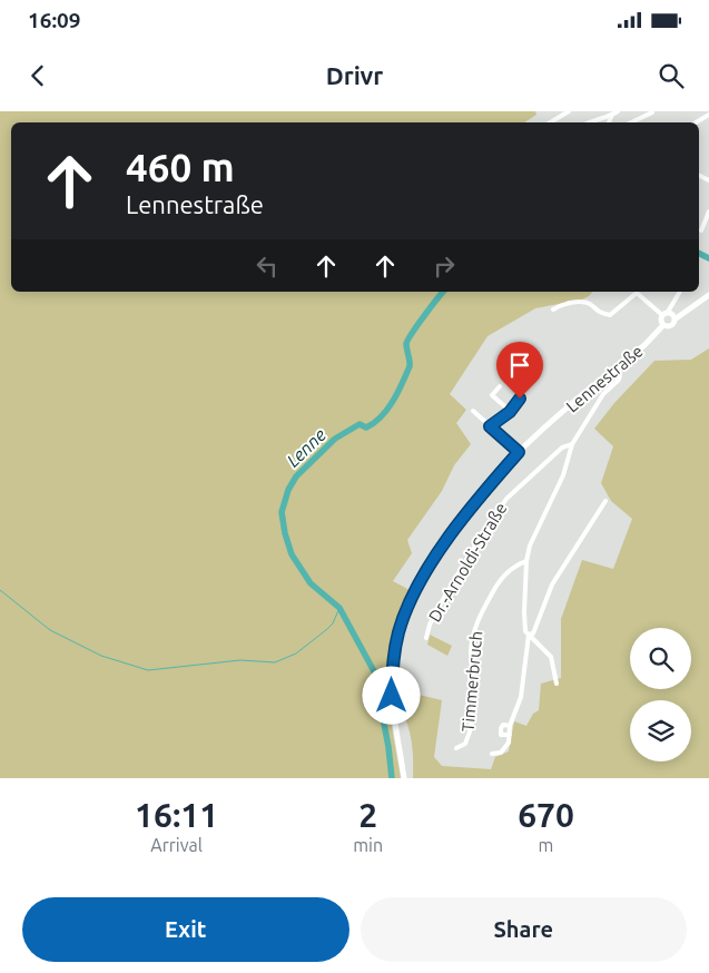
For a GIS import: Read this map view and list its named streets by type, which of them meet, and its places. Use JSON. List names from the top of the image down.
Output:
{
  "streets": {
    "main road": ["Lennestraße"],
    "street": ["Dr.-Arnoldi-Straße", "Timmerbruch"]
  },
  "crossings": [
    ["Lennestraße", "Dr.-Arnoldi-Straße"]
  ],
  "water": ["Lenne"],
  "page": {
    "status": "16:09",
    "header": "Drivr",
    "turn": ["460 m", "Lennestraße"],
    "eta": [
      "16:11",
      "Arrival",
      "2",
      "min",
      "670",
      "m"
    ],
    "buttons": ["Exit", "Share"]
  }
}
